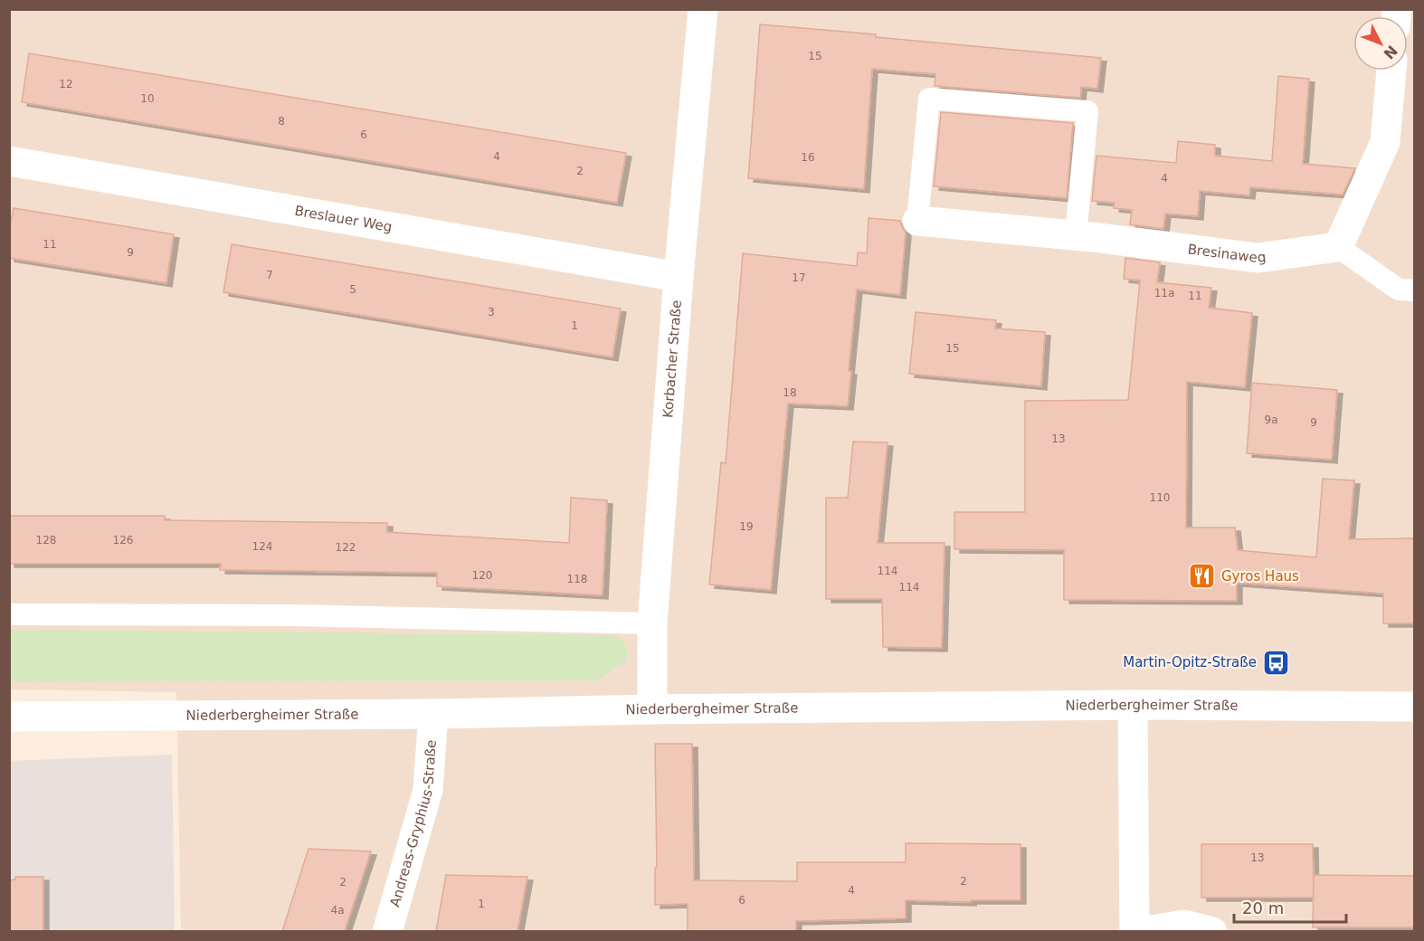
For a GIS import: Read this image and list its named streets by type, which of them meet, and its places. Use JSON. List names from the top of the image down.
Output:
{
  "streets": {
    "street": [
      "Breslauer Weg",
      "Bresinaweg",
      "Korbacher Straße",
      "Niederbergheimer Straße",
      "Andreas-Gryphius-Straße"
    ]
  },
  "crossings": [
    ["Breslauer Weg", "Korbacher Straße"],
    ["Korbacher Straße", "Niederbergheimer Straße"],
    ["Niederbergheimer Straße", "Andreas-Gryphius-Straße"]
  ],
  "places": {
    "restaurant": ["Gyros Haus"],
    "bus stop": ["Martin-Opitz-Straße"]
  },
  "house_numbers": [
    "15",
    "12",
    "10",
    "8",
    "6",
    "4",
    "16",
    "2",
    "4",
    "11",
    "9",
    "7",
    "17",
    "5",
    "11a",
    "11",
    "3",
    "1",
    "15",
    "18",
    "9a",
    "9",
    "13",
    "110",
    "19",
    "128",
    "126",
    "124",
    "122",
    "114",
    "120",
    "118",
    "114",
    "13",
    "2",
    "2",
    "4",
    "6",
    "1",
    "4a"
  ],
  "scale_bar": "20 m",
  "north": "bottom right"
}
